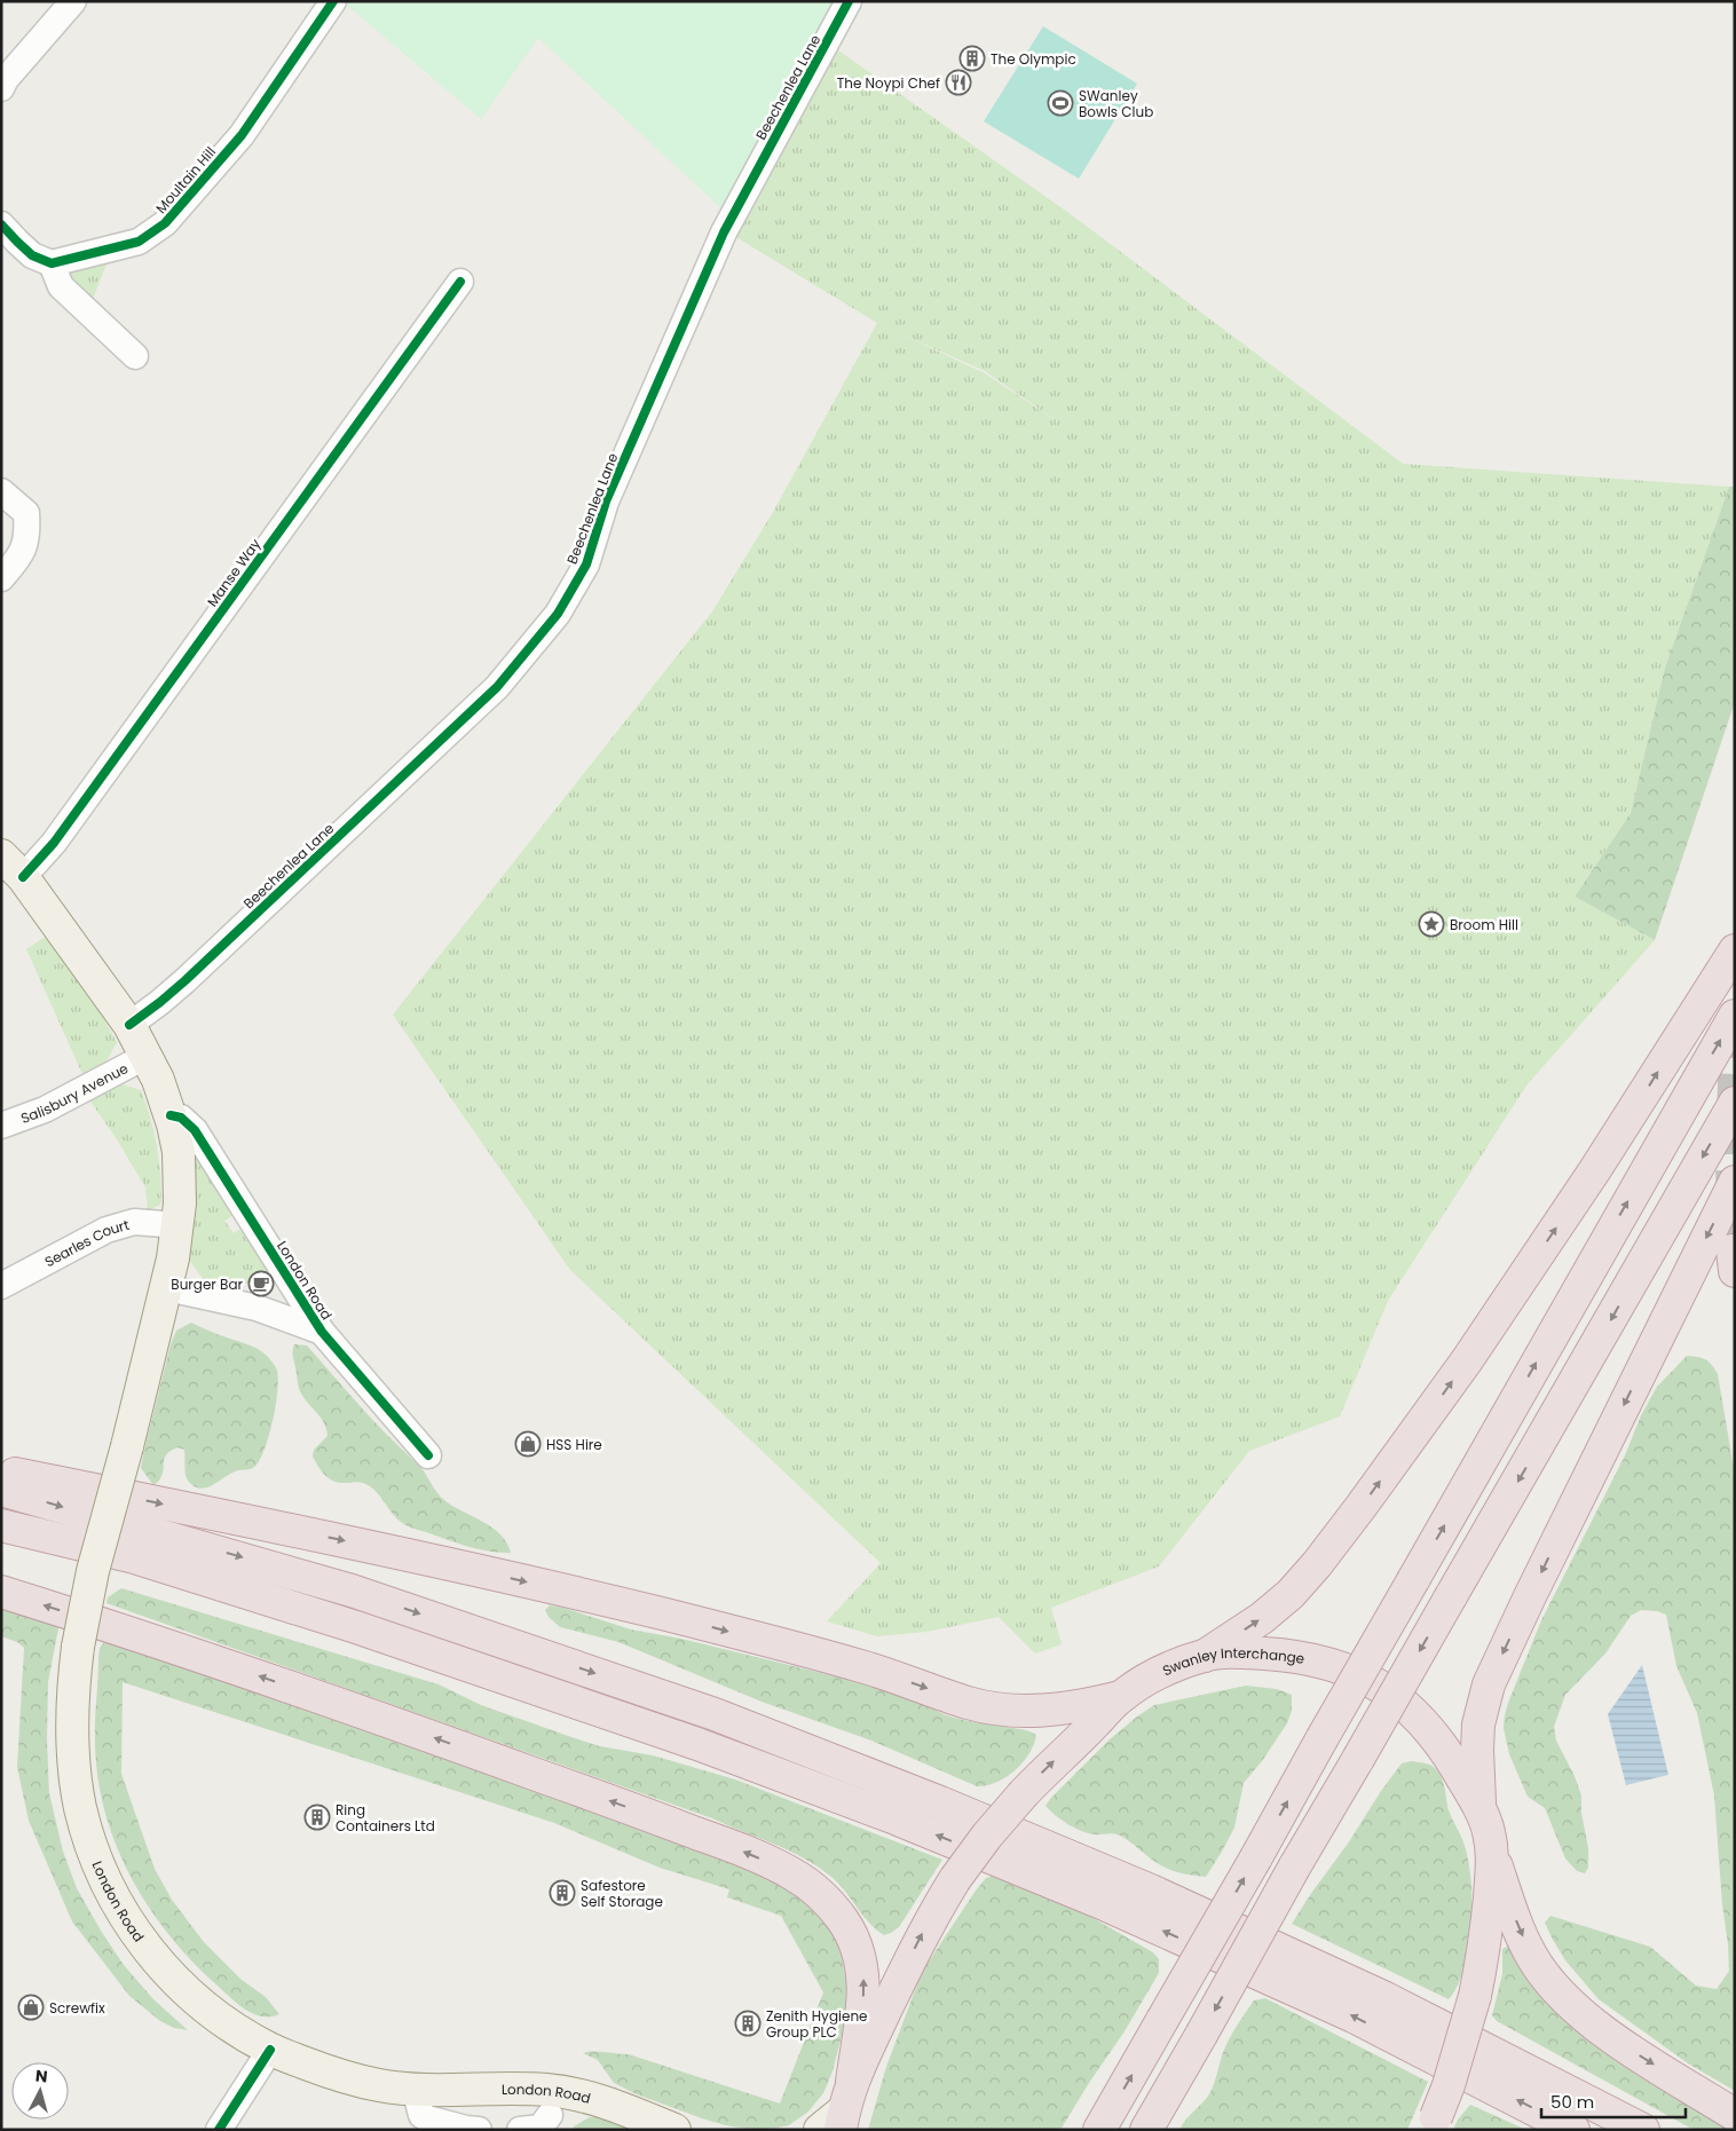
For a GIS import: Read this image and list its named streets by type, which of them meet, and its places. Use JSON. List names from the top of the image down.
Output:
{
  "streets": {
    "highway": ["Swanley Interchange"],
    "main road": ["London Road"],
    "street": [
      "Beechenlea Lane",
      "Moultain Hill",
      "Manse Way",
      "Salisbury Avenue",
      "Searles Court"
    ]
  },
  "crossings": [
    ["Beechenlea Lane", "London Road"],
    ["Manse Way", "London Road"],
    ["Salisbury Avenue", "London Road"],
    ["Searles Court", "London Road"]
  ],
  "places": {
    "building": [
      "The Olympic",
      "Ring Containers Ltd",
      "Safestore Self Storage",
      "Zenith Hygiene Group PLC"
    ],
    "restaurant": ["The Noypi Chef"],
    "sports": ["SWanley Bowls Club"],
    "place": ["Broom Hill"],
    "cafe": ["Burger Bar"],
    "shop": ["HSS Hire", "Screwfix"]
  },
  "scale_bar": "50 m",
  "north": "top"
}
